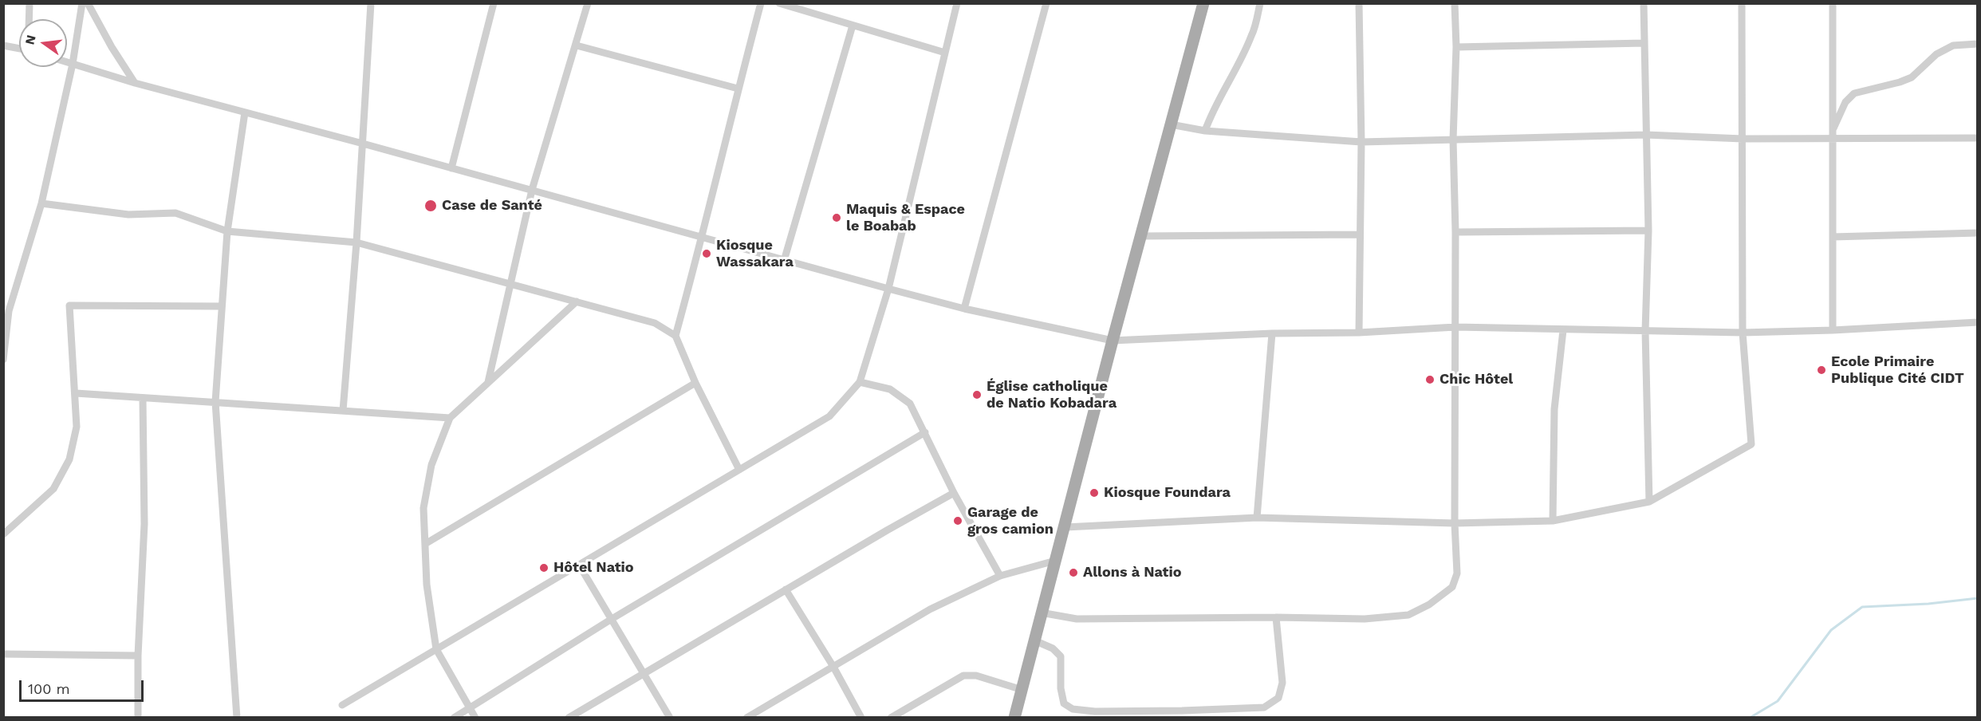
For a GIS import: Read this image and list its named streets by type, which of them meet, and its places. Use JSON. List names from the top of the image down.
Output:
{
  "places": [
    "Case de Santé",
    "Maquis & Espace le Boabab",
    "Kiosque Wassakara",
    "Ecole Primaire Publique Cité CIDT",
    "Chic Hôtel",
    "Église catholique de Natio Kobadara",
    "Kiosque Foundara",
    "Garage de gros camion",
    "Hôtel Natio",
    "Allons à Natio"
  ],
  "scale_bar": "100 m",
  "north": "left"
}
